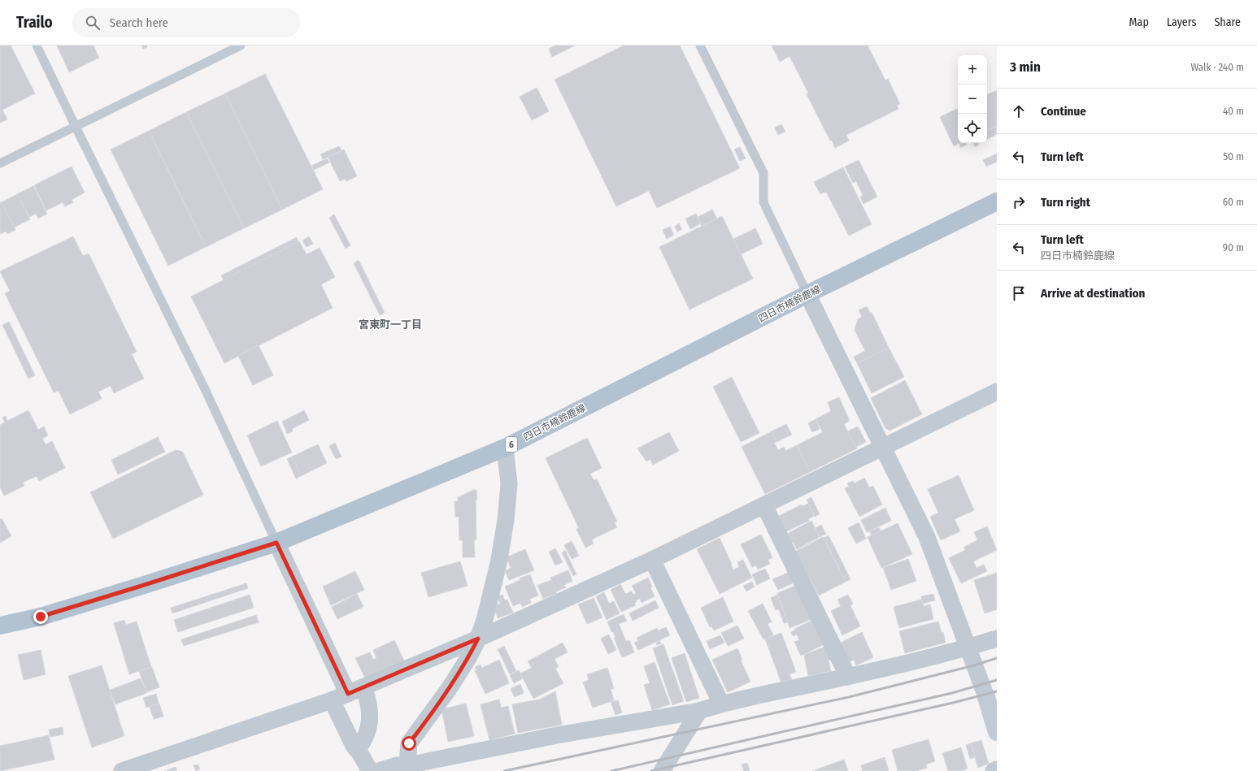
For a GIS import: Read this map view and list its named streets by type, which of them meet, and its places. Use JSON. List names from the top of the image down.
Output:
{
  "streets": {
    "main road": ["四日市楠鈴鹿線", "6"]
  },
  "districts": ["宮東町一丁目"],
  "page": {
    "header": "Trailo",
    "search": "Search here",
    "nav": ["Map", "Layers", "Share"],
    "heading": ["3 min", "Walk · 240 m"],
    "map_buttons": ["+", "−"],
    "list": [
      ["Continue", "40 m"],
      ["Turn left", "50 m"],
      ["Turn right", "60 m"],
      ["Turn left", "四日市楠鈴鹿線", "90 m"],
      "Arrive at destination"
    ]
  }
}
